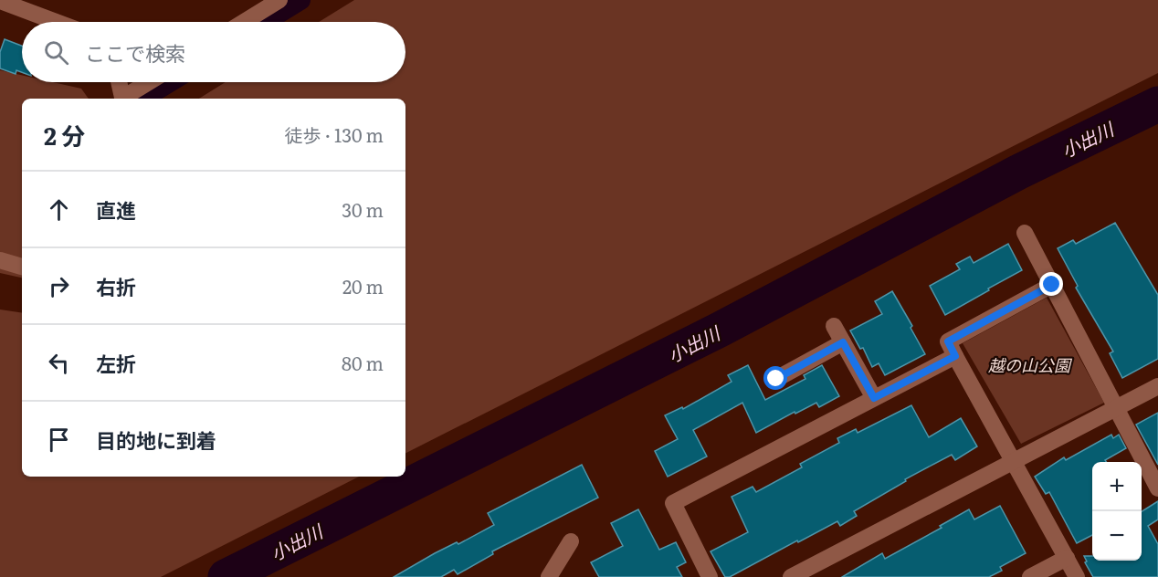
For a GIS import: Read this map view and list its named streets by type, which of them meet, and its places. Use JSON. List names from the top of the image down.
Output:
{
  "water": ["小出川"],
  "parks": ["越の山公園"],
  "page": {
    "search": "ここで検索",
    "heading": ["2 分", "徒歩 · 130 m"],
    "list": [
      ["直進", "30 m"],
      ["右折", "20 m"],
      ["左折", "80 m"],
      "目的地に到着"
    ],
    "map_buttons": ["+", "−"]
  }
}
